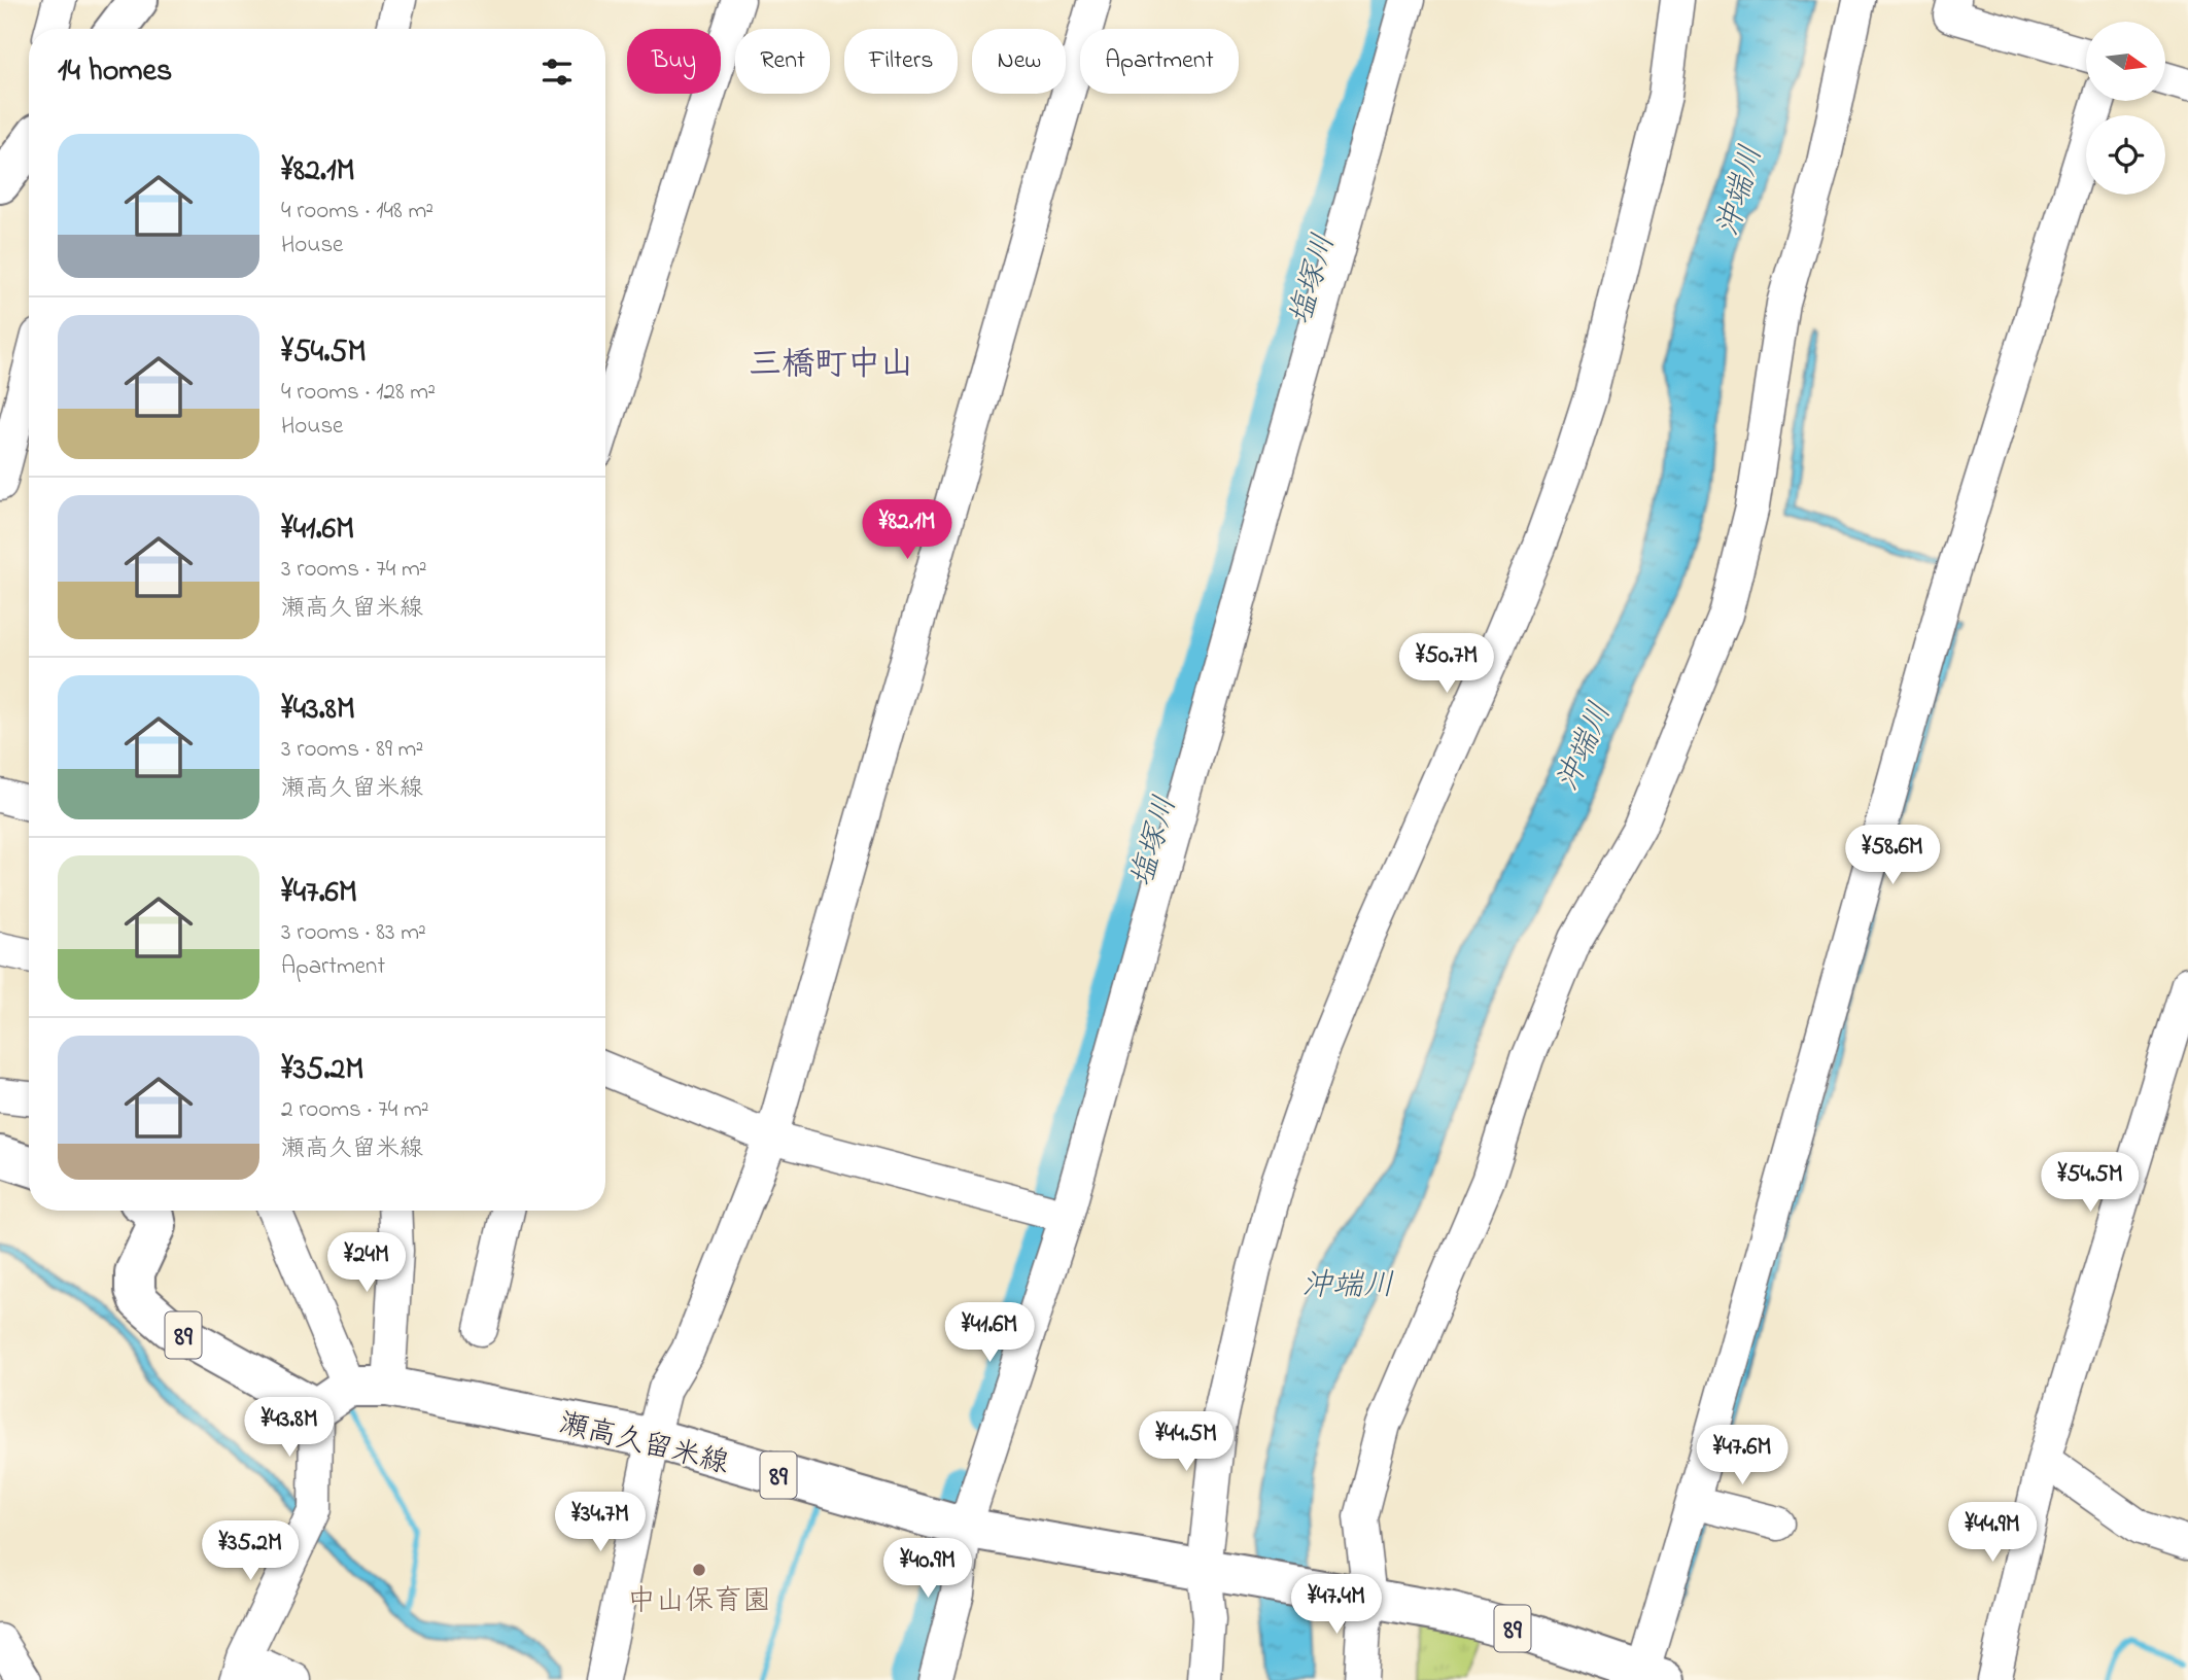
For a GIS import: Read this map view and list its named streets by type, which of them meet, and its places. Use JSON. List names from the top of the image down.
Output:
{
  "streets": {
    "main road": ["89", "瀬高久留米線"]
  },
  "districts": ["三橋町中山"],
  "water": ["沖端川", "塩塚川"],
  "places": ["中山保育園"],
  "north": "right",
  "page": {
    "chip": [
      "Buy",
      "Rent",
      "Filters",
      "New",
      "Apartment"
    ],
    "heading": "14 homes",
    "list": [
      {
        "name": "¥82.1M",
        "note": "4 rooms · 148 m² · House"
      },
      {
        "name": "¥54.5M",
        "note": "4 rooms · 128 m² · House"
      },
      {
        "name": "¥41.6M",
        "note": "3 rooms · 74 m² · 瀬高久留米線"
      },
      {
        "name": "¥43.8M",
        "note": "3 rooms · 89 m² · 瀬高久留米線"
      },
      {
        "name": "¥47.6M",
        "note": "3 rooms · 83 m² · Apartment"
      },
      {
        "name": "¥35.2M",
        "note": "2 rooms · 74 m² · 瀬高久留米線"
      }
    ],
    "price": [
      "¥82.1M",
      "¥50.7M",
      "¥58.6M",
      "¥54.5M",
      "¥24M",
      "¥41.6M",
      "¥43.8M",
      "¥44.5M",
      "¥47.6M",
      "¥34.7M",
      "¥44.9M",
      "¥35.2M",
      "¥40.9M",
      "¥47.4M"
    ]
  }
}
